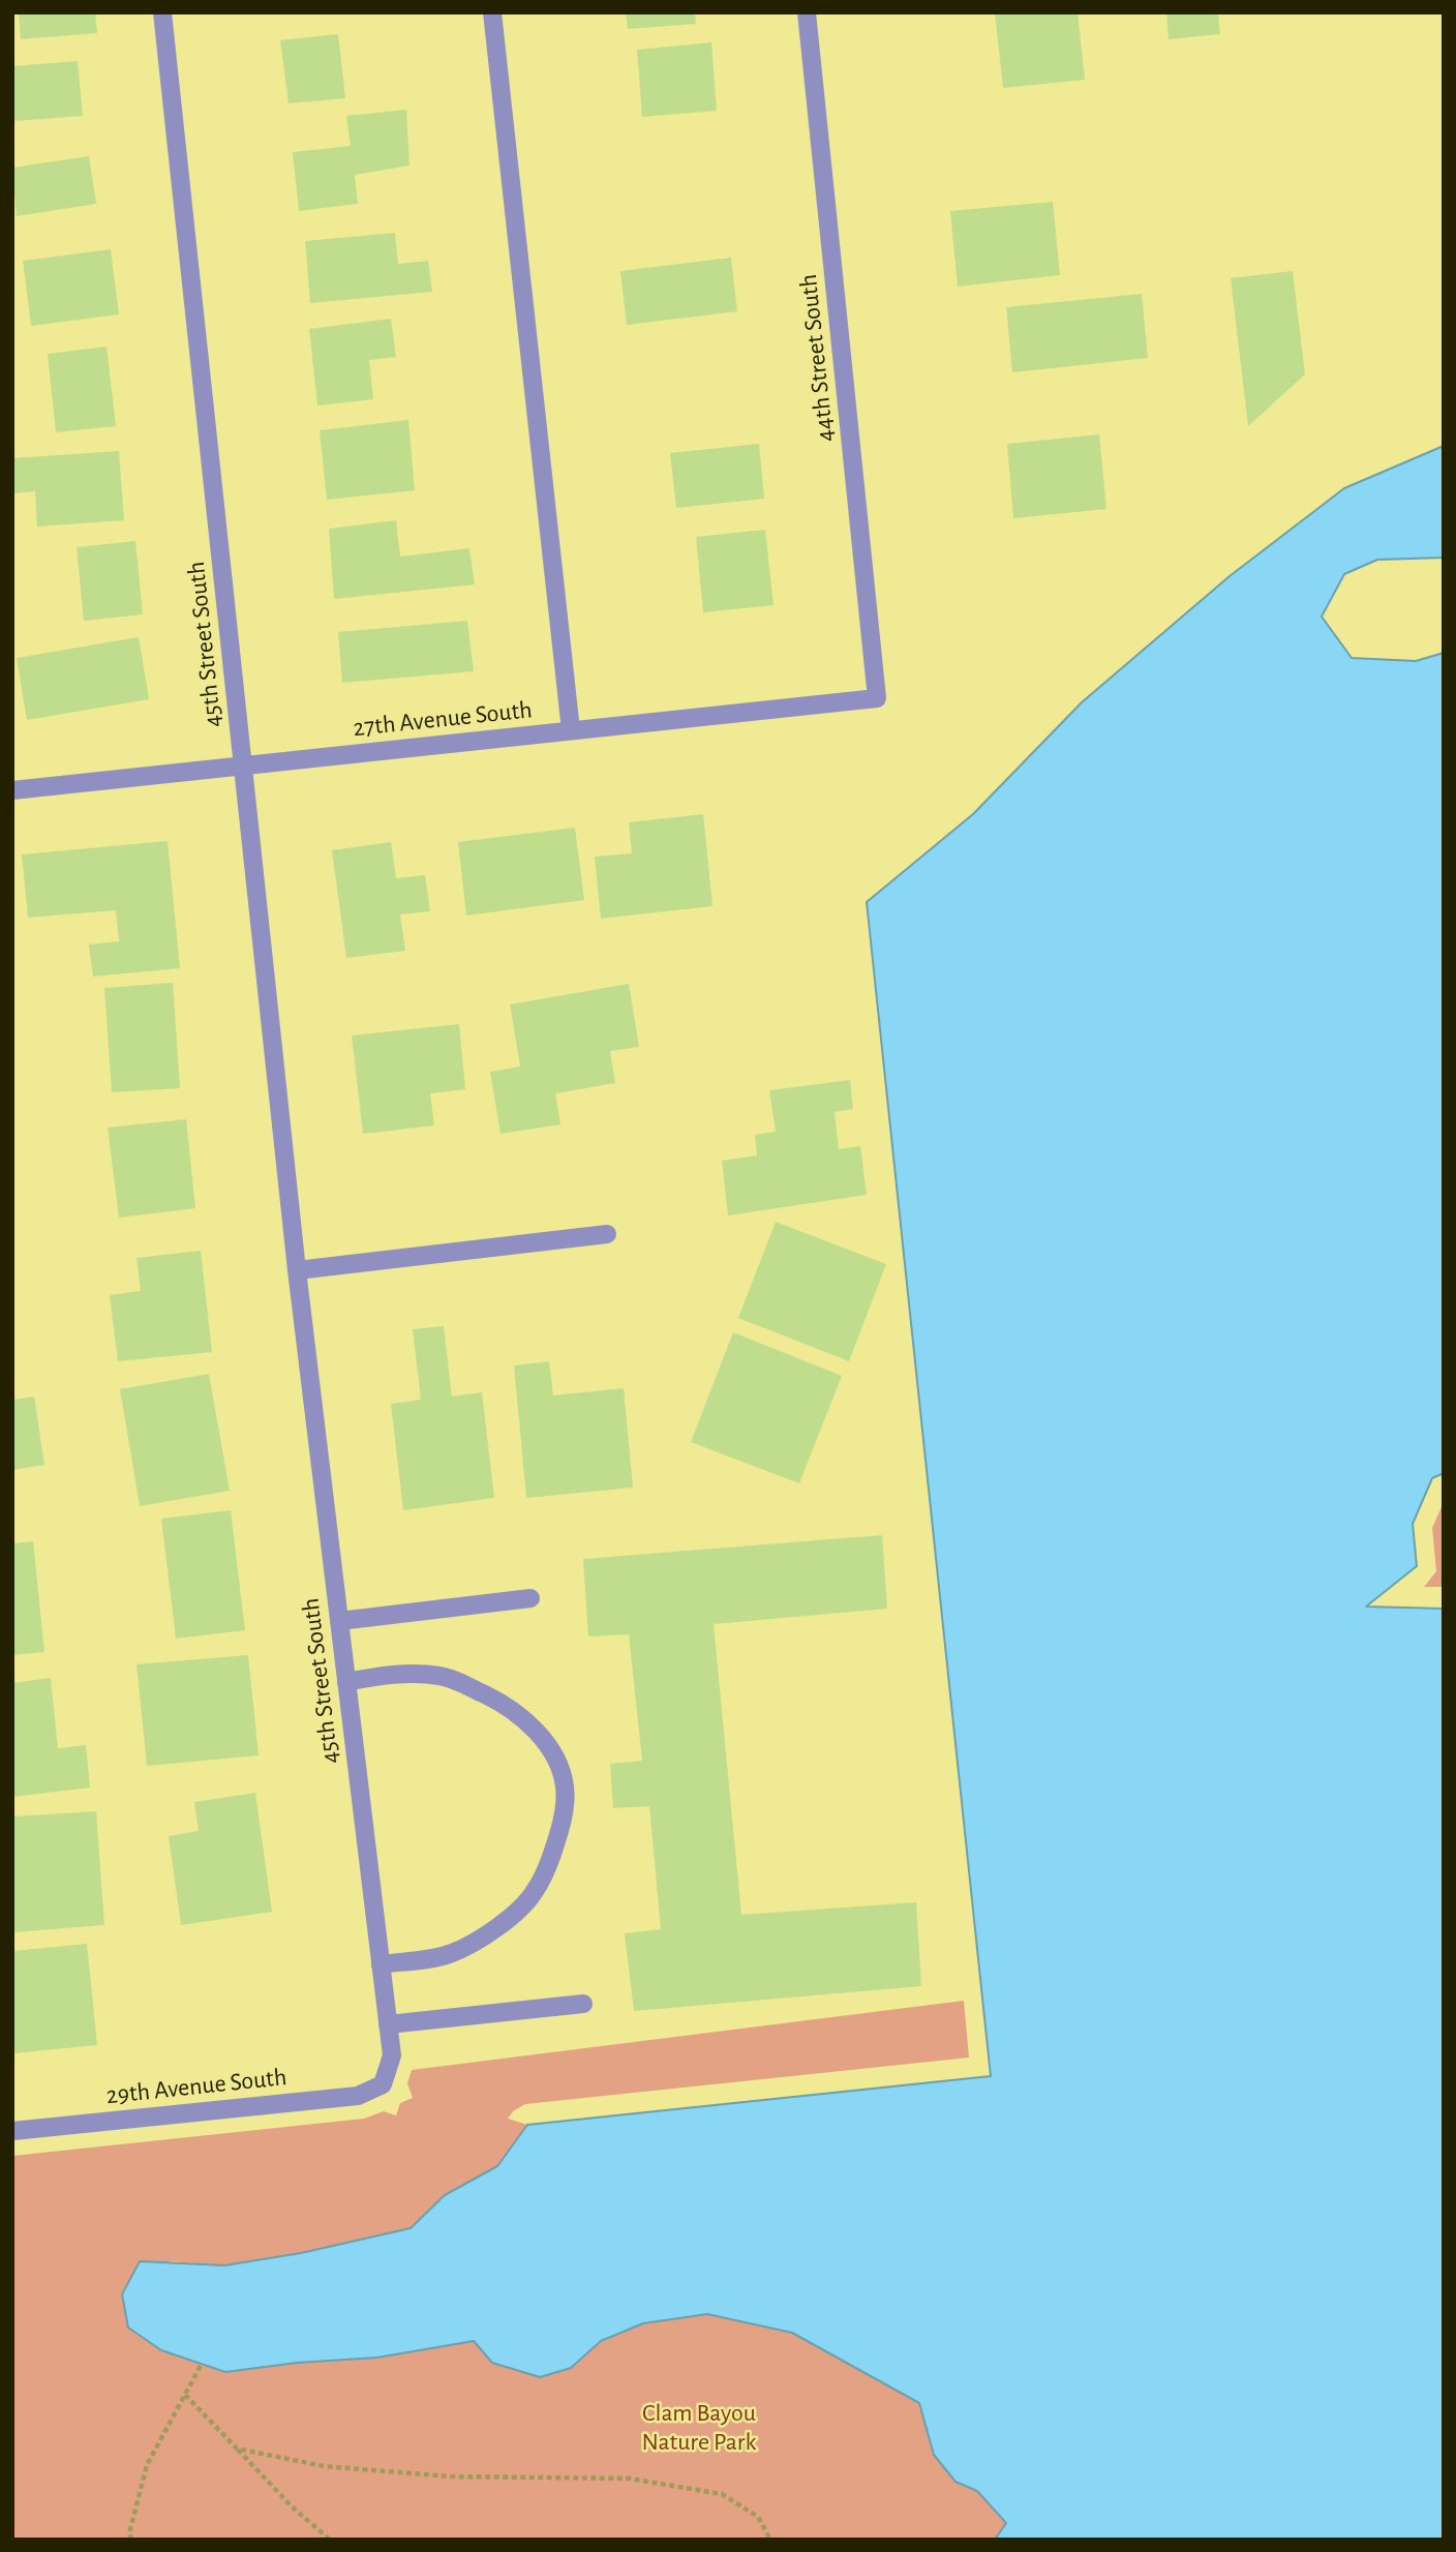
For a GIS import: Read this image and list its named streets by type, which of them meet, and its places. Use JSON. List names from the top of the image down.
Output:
{
  "streets": {
    "street": [
      "44th Street South",
      "45th Street South",
      "27th Avenue South",
      "29th Avenue South"
    ]
  },
  "crossings": [
    ["44th Street South", "27th Avenue South"],
    ["45th Street South", "27th Avenue South"],
    ["45th Street South", "29th Avenue South"]
  ],
  "parks": ["Clam Bayou Nature Park"]
}
